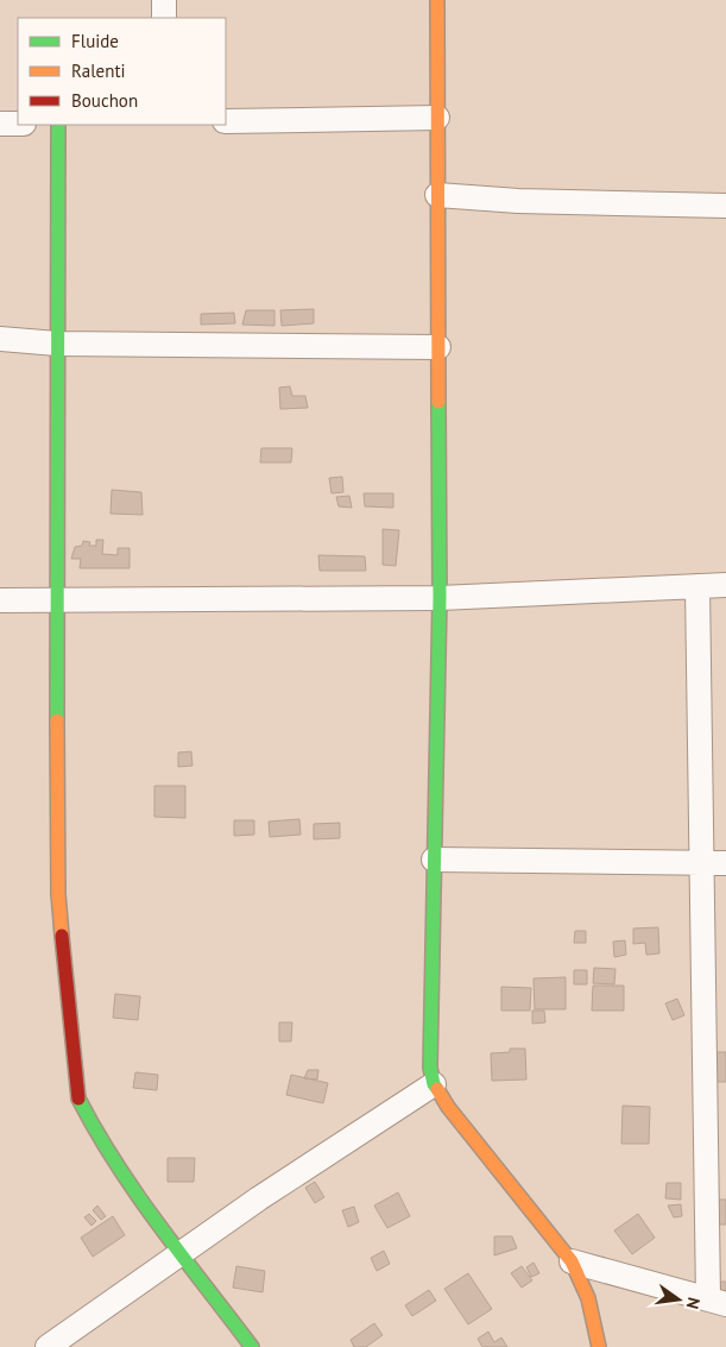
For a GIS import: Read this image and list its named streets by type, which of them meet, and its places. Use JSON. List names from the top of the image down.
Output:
{
  "legend": ["Fluide", "Ralenti", "Bouchon"],
  "north": "right"
}
